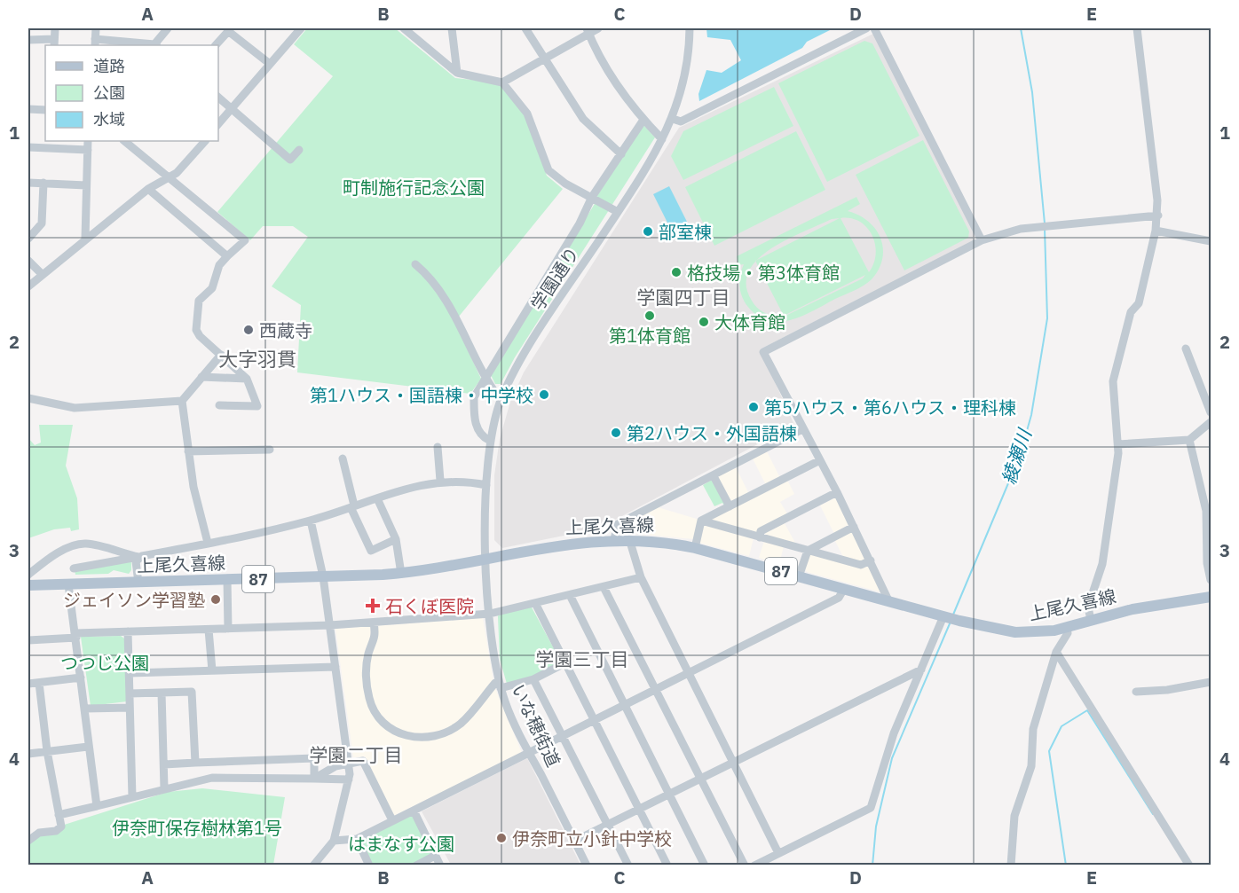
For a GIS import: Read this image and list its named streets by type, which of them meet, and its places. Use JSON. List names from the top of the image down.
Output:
{
  "streets": {
    "main road": ["上尾久喜線", "87"],
    "street": ["学園通り", "いな穂街道"]
  },
  "crossings": [
    ["学園通り", "上尾久喜線"],
    ["学園通り", "いな穂街道"],
    ["上尾久喜線", "いな穂街道"]
  ],
  "districts": [
    "学園四丁目",
    "大字羽貫",
    "学園三丁目",
    "学園二丁目"
  ],
  "water": ["綾瀬川"],
  "parks": [
    "町制施行記念公園",
    "つつじ公園",
    "伊奈町保存樹林第1号",
    "はまなす公園"
  ],
  "places": {
    "other": [
      "部室棟",
      "格技場・第3体育館",
      "第1体育館",
      "大体育館",
      "西蔵寺",
      "第1ハウス・国語棟・中学校",
      "第5ハウス・第6ハウス・理科棟",
      "第2ハウス・外国語棟",
      "ジェイソン学習塾",
      "伊奈町立小針中学校"
    ],
    "health": ["石くぼ医院"]
  },
  "legend": ["道路", "公園", "水域"],
  "grid": {
    "columns": [
      "A",
      "B",
      "C",
      "D",
      "E"
    ],
    "rows": [
      "1",
      "2",
      "3",
      "4"
    ]
  }
}
